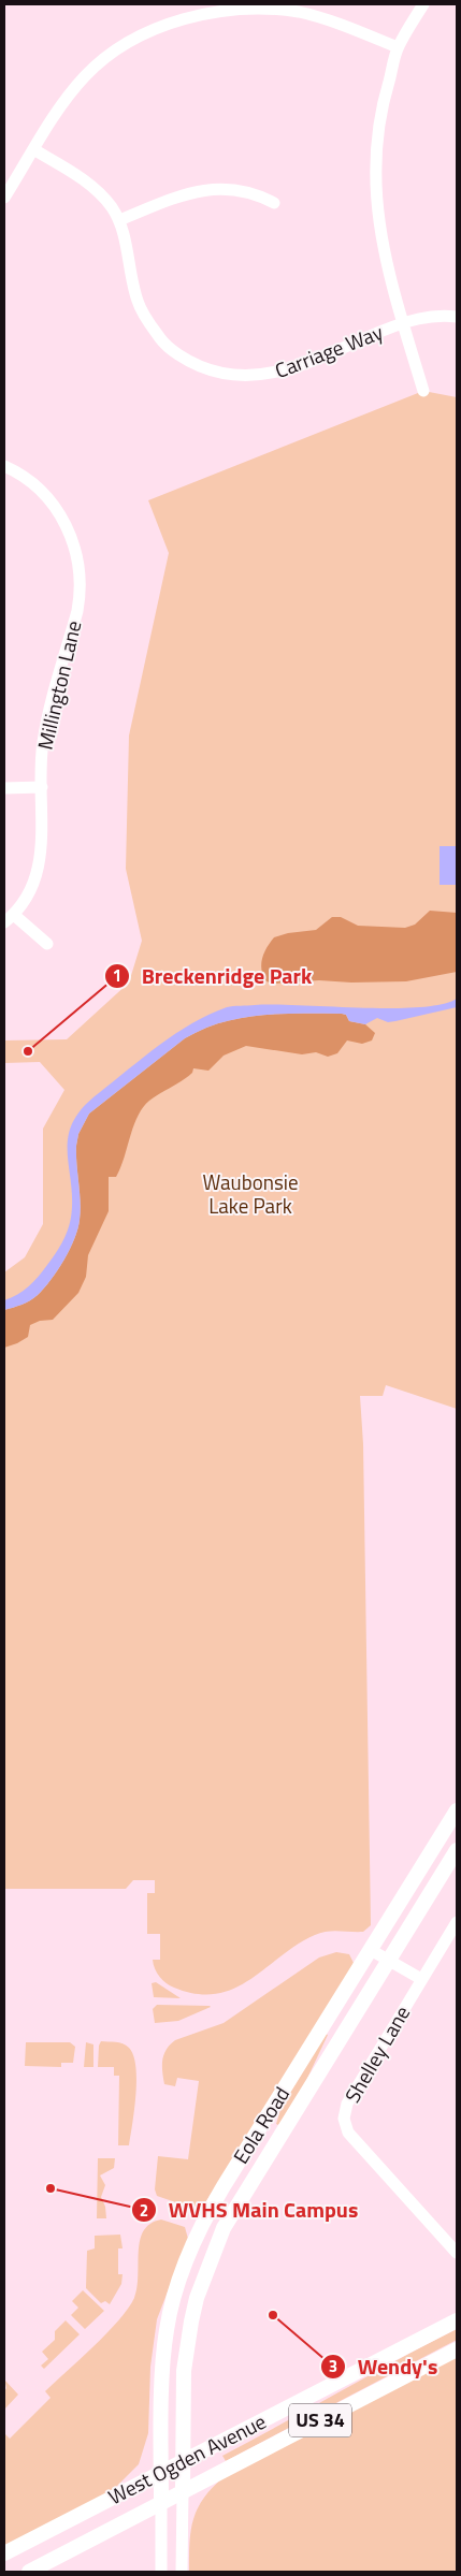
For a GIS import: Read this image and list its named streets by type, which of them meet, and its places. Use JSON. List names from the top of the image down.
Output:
{
  "streets": {
    "main road": ["Eola Road", "US 34", "West Ogden Avenue"],
    "street": ["Carriage Way", "Millington Lane", "Shelley Lane"]
  },
  "crossings": [
    ["Eola Road", "West Ogden Avenue"]
  ],
  "parks": ["Waubonsie Lake Park"],
  "places": ["Breckenridge Park", "WVHS Main Campus", "Wendy's"]
}
